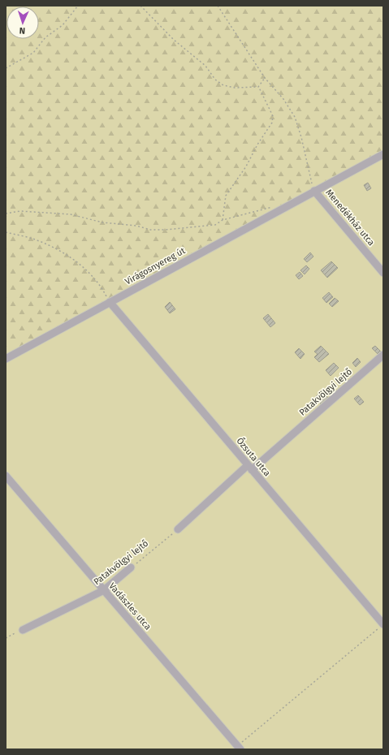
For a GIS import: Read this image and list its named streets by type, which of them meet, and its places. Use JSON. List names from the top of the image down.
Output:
{
  "streets": {
    "street": [
      "Menedékház utca",
      "Virágosnyereg út",
      "Patakvölgyi lejtő",
      "Őzsuta utca",
      "Vadászles utca"
    ]
  },
  "crossings": [
    ["Menedékház utca", "Virágosnyereg út"],
    ["Virágosnyereg út", "Őzsuta utca"],
    ["Patakvölgyi lejtő", "Őzsuta utca"],
    ["Patakvölgyi lejtő", "Vadászles utca"]
  ],
  "north": "bottom"
}
